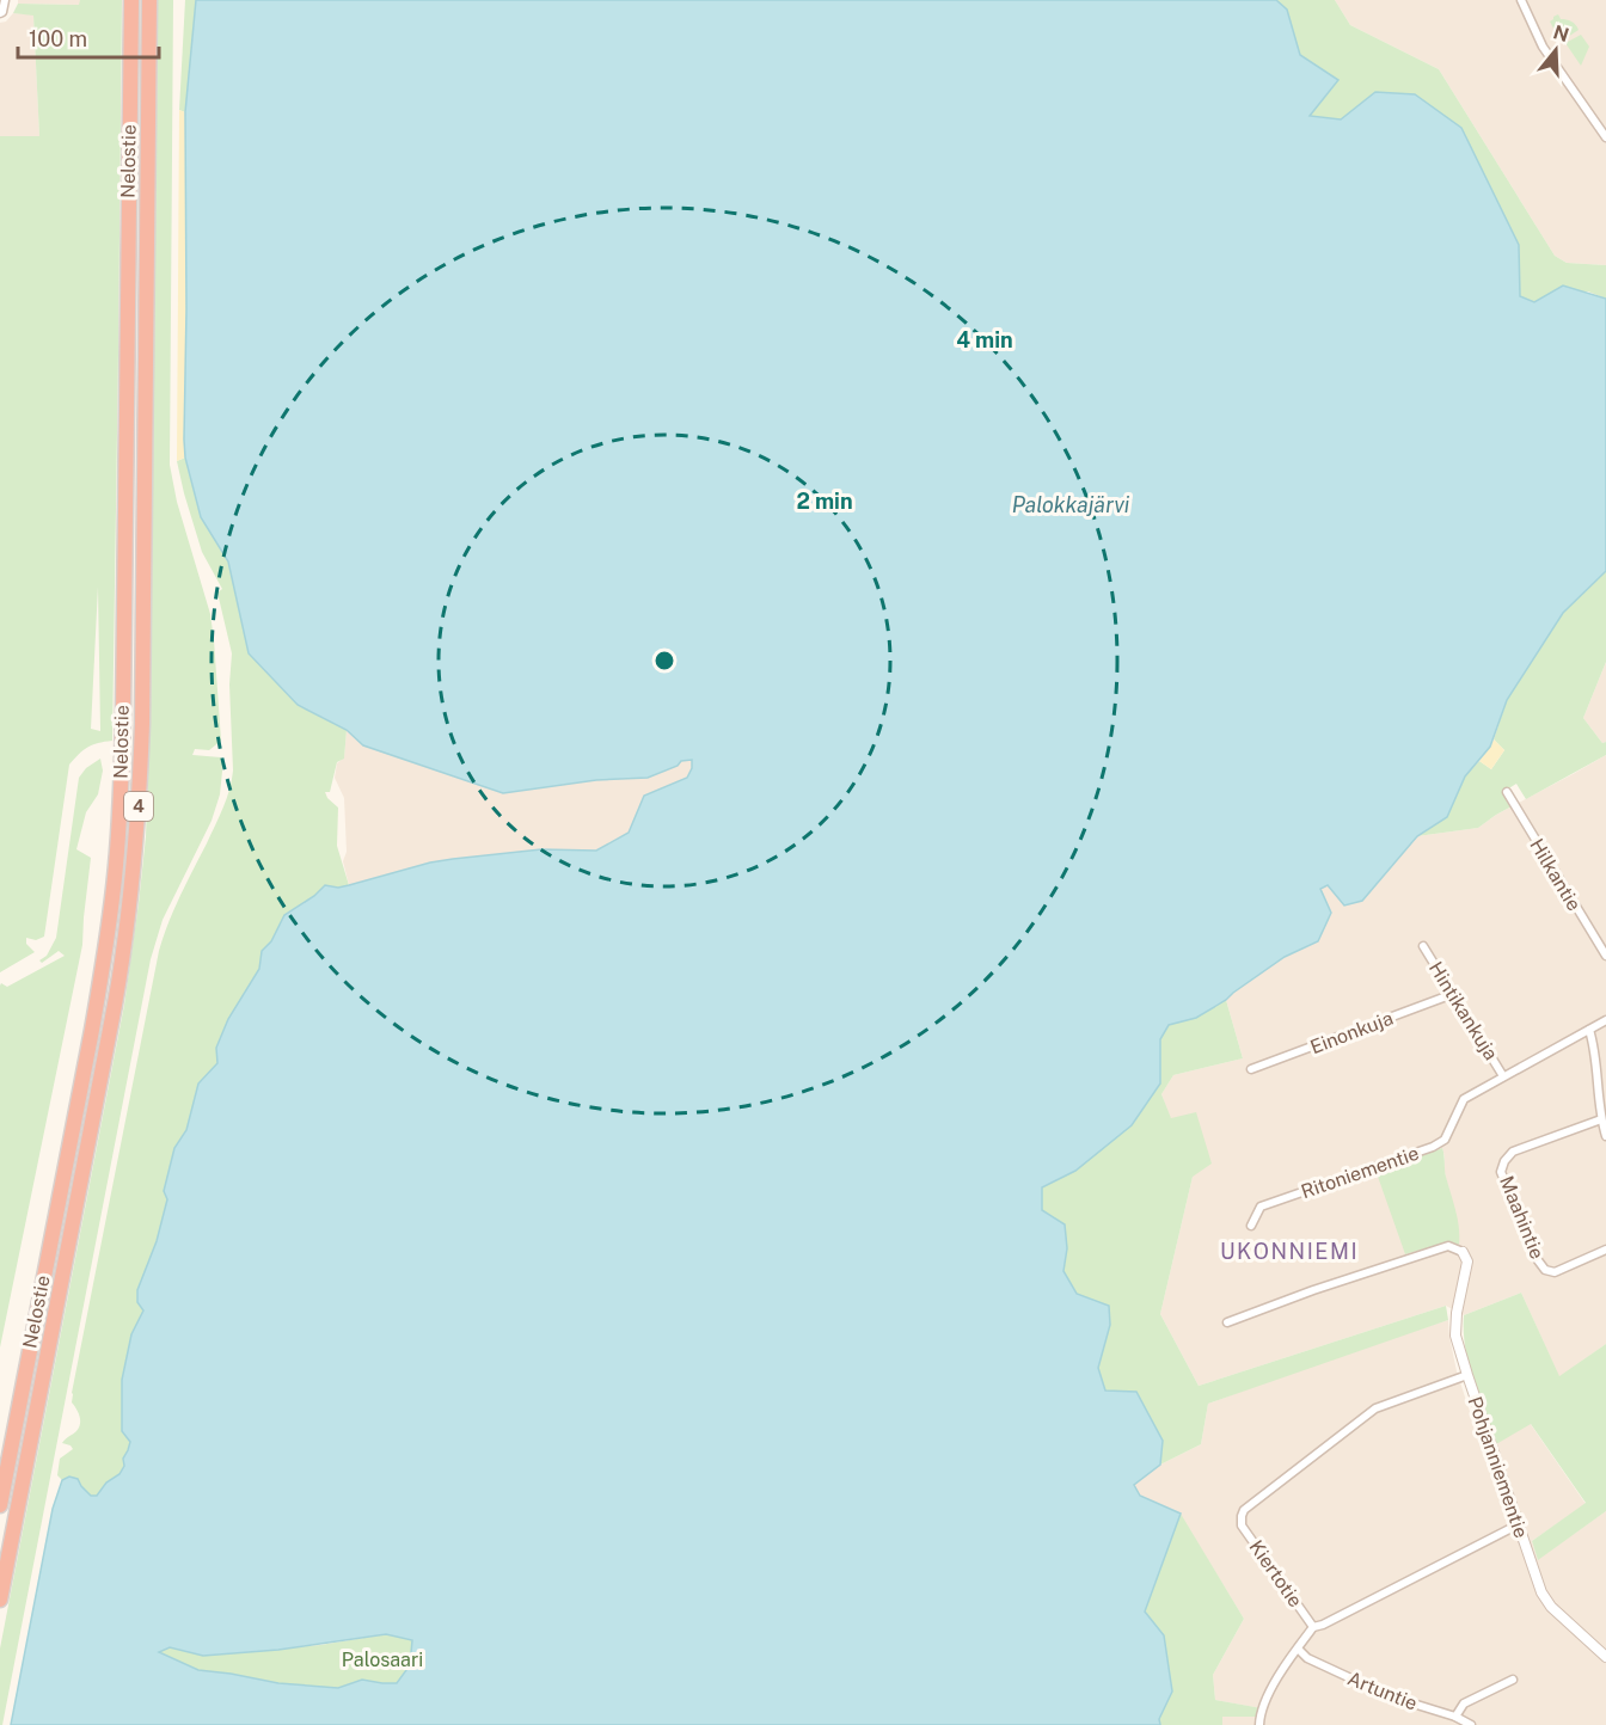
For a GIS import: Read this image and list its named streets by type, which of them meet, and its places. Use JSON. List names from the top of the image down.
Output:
{
  "streets": {
    "highway": ["Nelostie", "4"],
    "street": [
      "Hilkantie",
      "Hintikankuja",
      "Einonkuja",
      "Ritoniementie",
      "Maahintie",
      "Pohjanniementie",
      "Kiertotie",
      "Artuntie"
    ]
  },
  "crossings": [
    ["Hintikankuja", "Einonkuja"],
    ["Hintikankuja", "Ritoniementie"],
    ["Pohjanniementie", "Kiertotie"]
  ],
  "districts": ["UKONNIEMI"],
  "water": ["Palokkajärvi"],
  "parks": ["Palosaari"],
  "scale_bar": "100 m",
  "north": "top",
  "rings": ["4 min", "2 min"]
}
